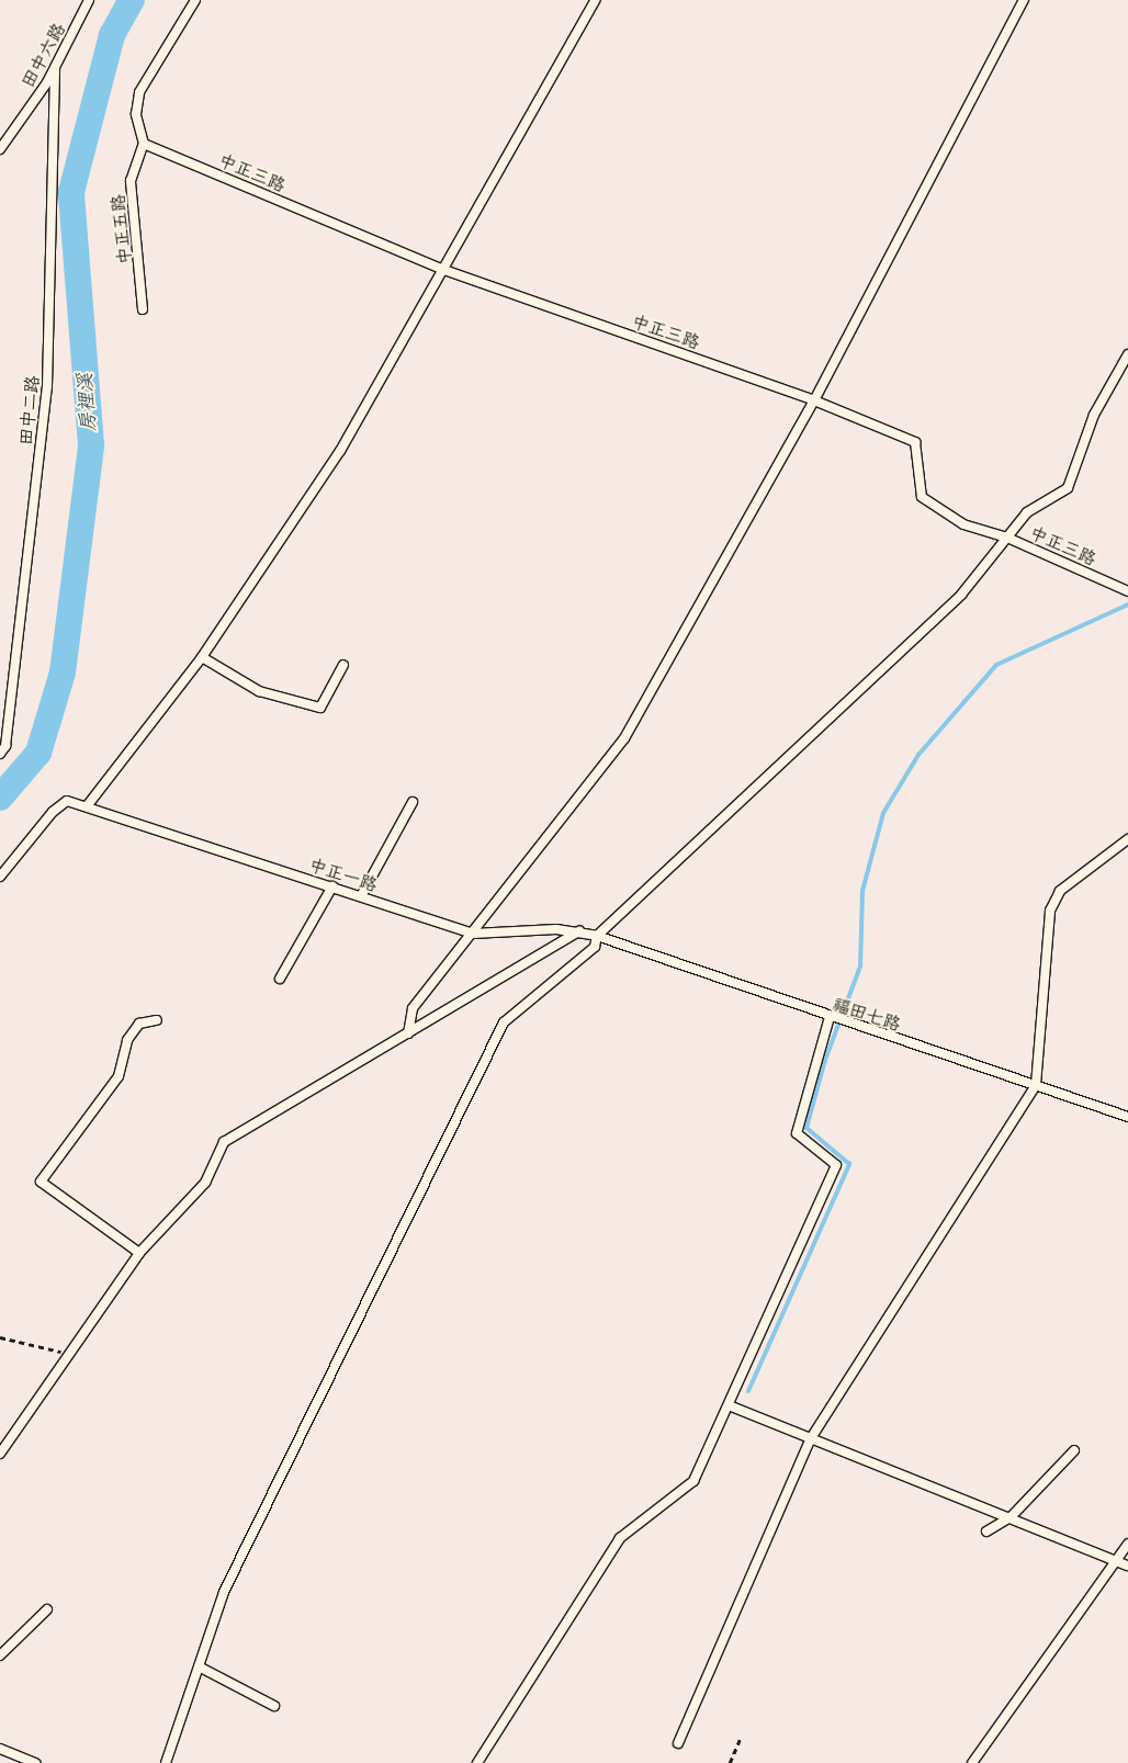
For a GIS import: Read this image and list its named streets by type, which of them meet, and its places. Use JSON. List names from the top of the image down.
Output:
{
  "streets": {
    "lane": [
      "田中六路",
      "中正三路",
      "中正五路",
      "田中二路",
      "中正一路",
      "福田七路"
    ]
  },
  "crossings": [
    ["田中六路", "田中二路"],
    ["中正三路", "中正五路"],
    ["中正一路", "福田七路"]
  ],
  "water": ["房裡溪"]
}
